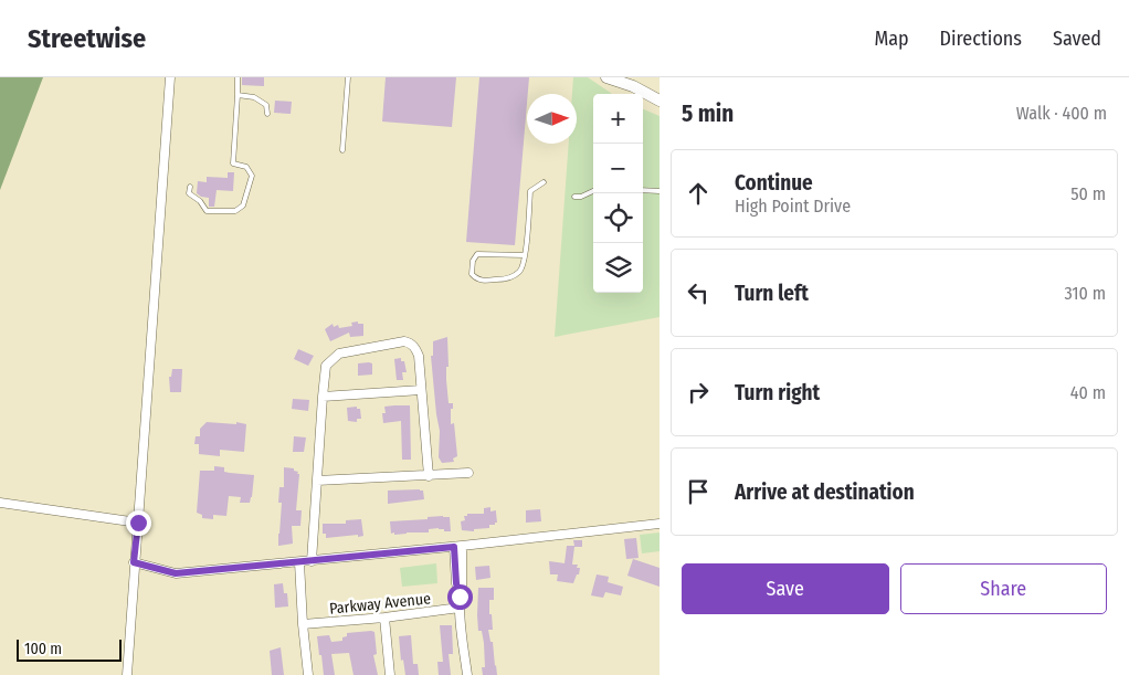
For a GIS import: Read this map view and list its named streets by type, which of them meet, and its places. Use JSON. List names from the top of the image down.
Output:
{
  "streets": {
    "street": ["Parkway Avenue"]
  },
  "scale_bar": "100 m",
  "north": "right",
  "page": {
    "header": "Streetwise",
    "nav": ["Map", "Directions", "Saved"],
    "heading": ["5 min", "Walk · 400 m"],
    "map_buttons": ["+", "−"],
    "list": [
      ["Continue", "High Point Drive", "50 m"],
      ["Turn left", "310 m"],
      ["Turn right", "40 m"],
      "Arrive at destination"
    ],
    "buttons": ["Save", "Share"],
    "scale": "100 m"
  }
}
